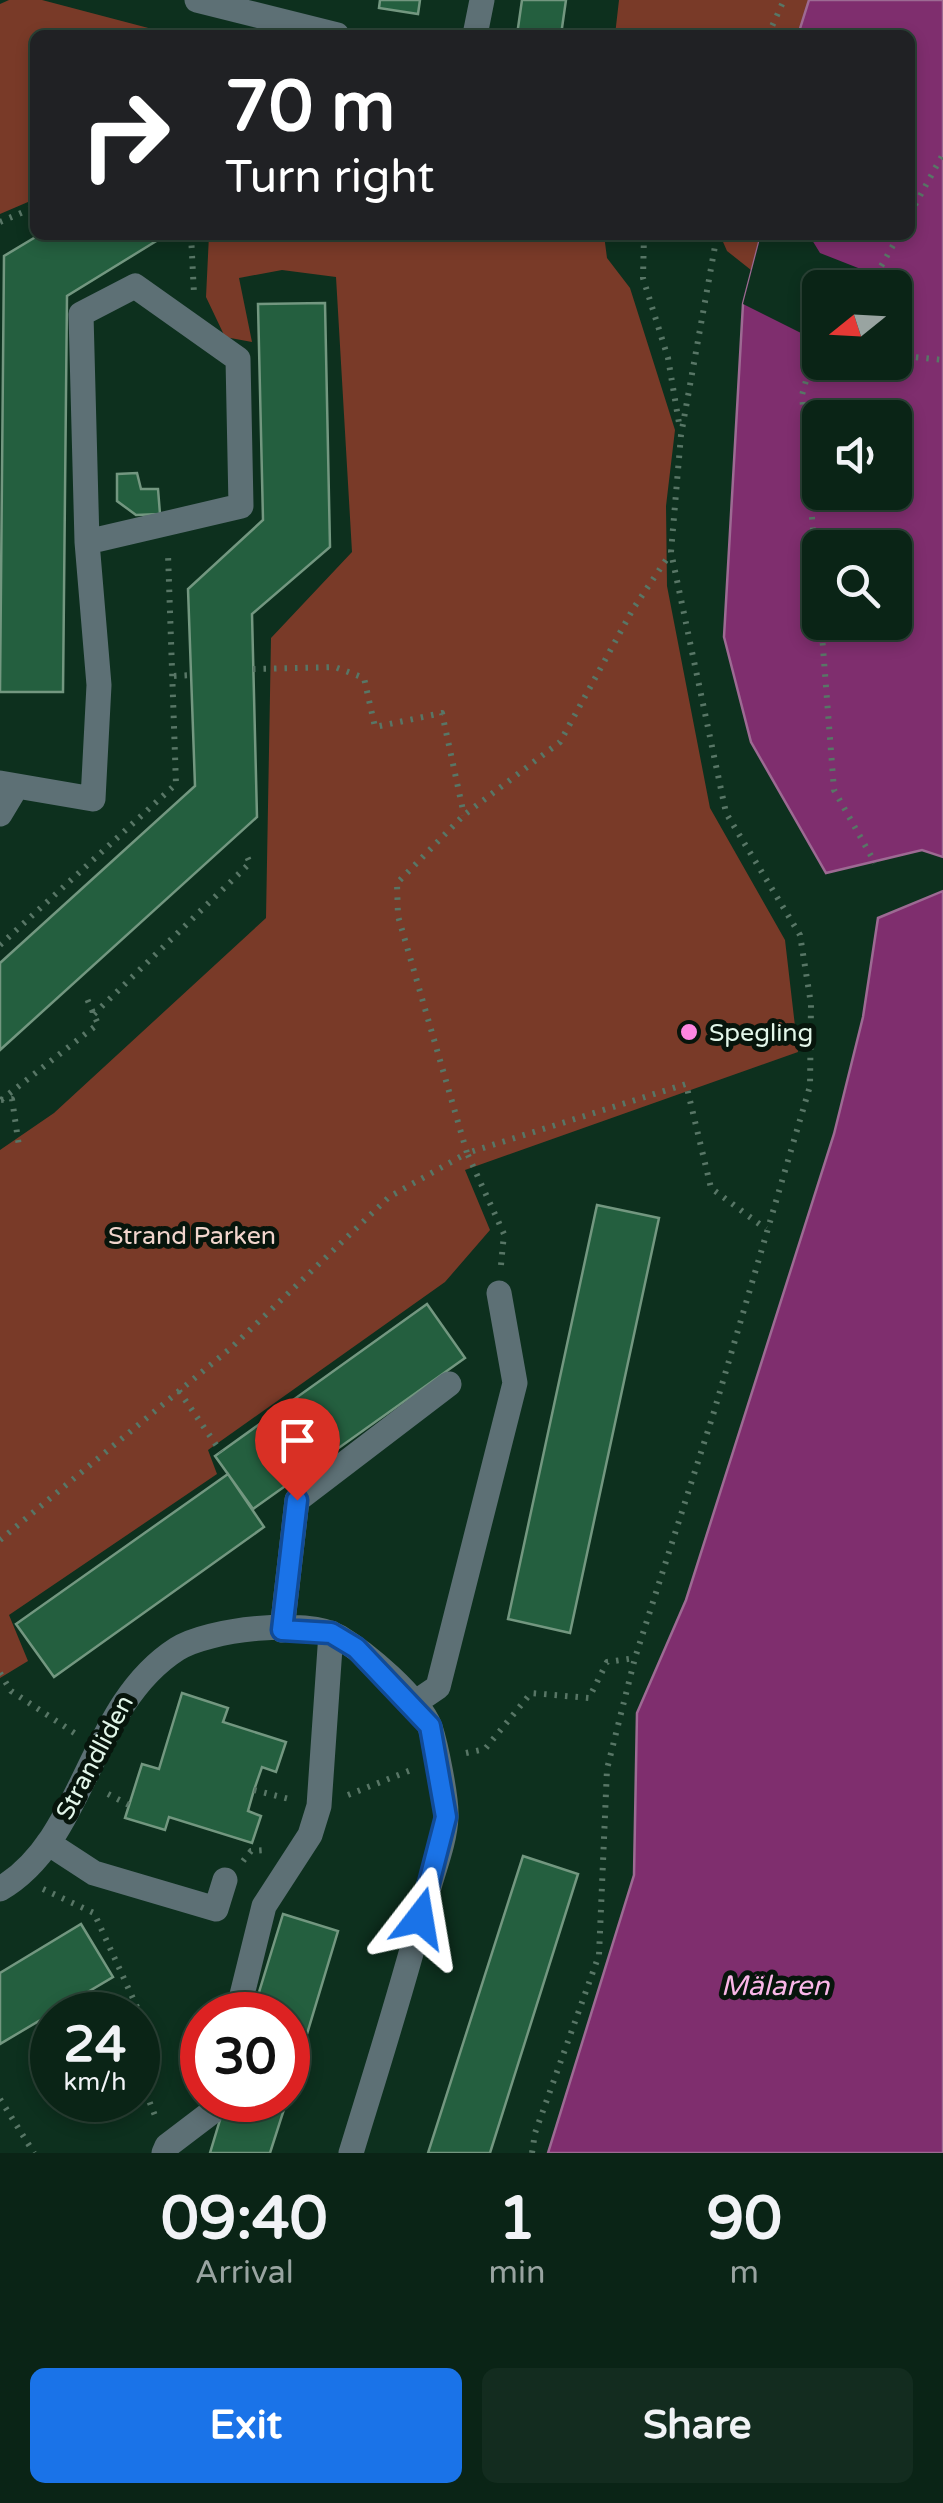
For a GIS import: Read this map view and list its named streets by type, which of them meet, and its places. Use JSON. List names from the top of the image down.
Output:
{
  "streets": {
    "street": ["Strandliden"]
  },
  "water": ["Mälaren"],
  "parks": ["Strand Parken"],
  "places": ["Spegling"],
  "north": "left",
  "page": {
    "turn": ["70 m", "Turn right"],
    "speed": "24 km/h",
    "limit": "30",
    "eta": [
      "09:40",
      "Arrival",
      "1",
      "min",
      "90",
      "m"
    ],
    "buttons": ["Exit", "Share"]
  }
}
